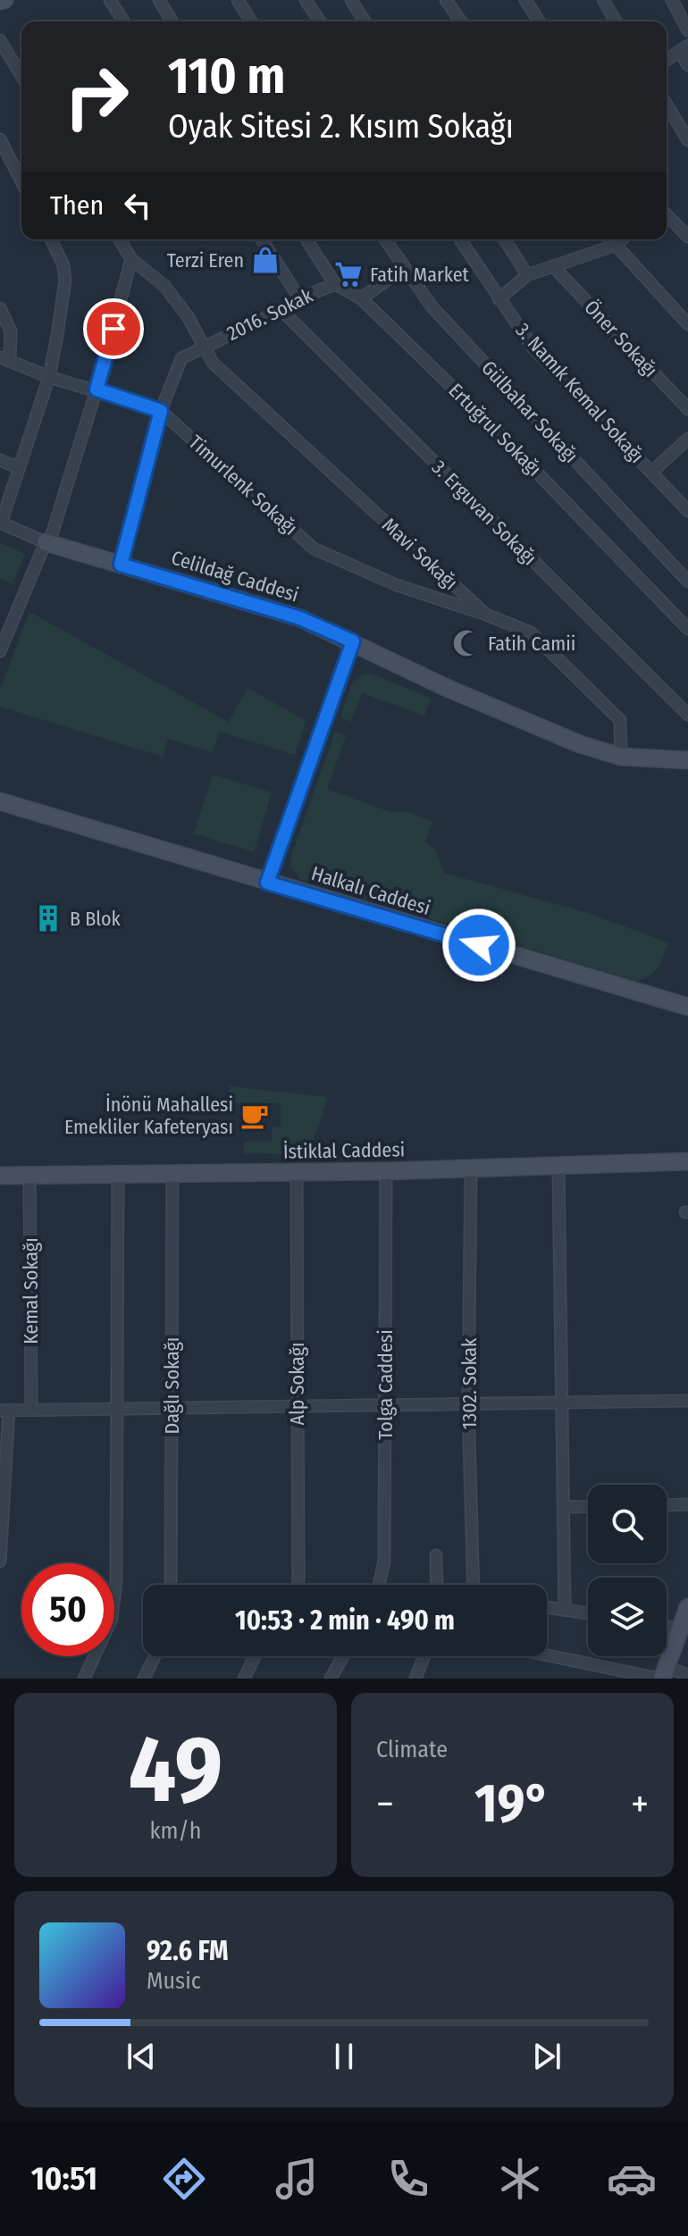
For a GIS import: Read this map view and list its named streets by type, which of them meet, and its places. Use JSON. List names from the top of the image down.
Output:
{
  "streets": {
    "street": [
      "2016. Sokak",
      "Öner Sokağı",
      "3. Namık Kemal Sokağı",
      "Gülbahar Sokağı",
      "Ertuğrul Sokağı",
      "Timurlenk Sokağı",
      "3. Erguvan Sokağı",
      "Mavi Sokağı",
      "Celildağ Caddesi",
      "Halkalı Caddesi",
      "İstiklal Caddesi",
      "Kemal Sokağı",
      "Alp Sokağı",
      "1302. Sokak",
      "Tolga Caddesi",
      "Dağlı Sokağı"
    ]
  },
  "crossings": [
    ["2016. Sokak", "Ertuğrul Sokağı"],
    ["2016. Sokak", "Timurlenk Sokağı"],
    ["2016. Sokak", "3. Erguvan Sokağı"],
    ["2016. Sokak", "Mavi Sokağı"],
    ["2016. Sokak", "Celildağ Caddesi"],
    ["Timurlenk Sokağı", "Mavi Sokağı"],
    ["Mavi Sokağı", "Celildağ Caddesi"],
    ["İstiklal Caddesi", "Kemal Sokağı"],
    ["İstiklal Caddesi", "Alp Sokağı"],
    ["İstiklal Caddesi", "1302. Sokak"],
    ["İstiklal Caddesi", "Tolga Caddesi"],
    ["İstiklal Caddesi", "Dağlı Sokağı"]
  ],
  "places": {
    "shop": ["Terzi Eren"],
    "supermarket": ["Fatih Market"],
    "mosque": ["Fatih Camii"],
    "building": ["B Blok"],
    "cafe": ["İnönü Mahallesi Emekliler Kafeteryası"]
  },
  "page": {
    "turn": ["110 m", "Oyak Sitesi 2. Kısım Sokağı"],
    "then": "Then",
    "limit": "50",
    "trip": "10:53 · 2 min · 490 m",
    "tile": [
      ["49", "km/h"],
      "Climate"
    ],
    "heat": ["−", "19°", "+"],
    "song": ["92.6 FM", "Music"],
    "tabs": "10:51"
  }
}
